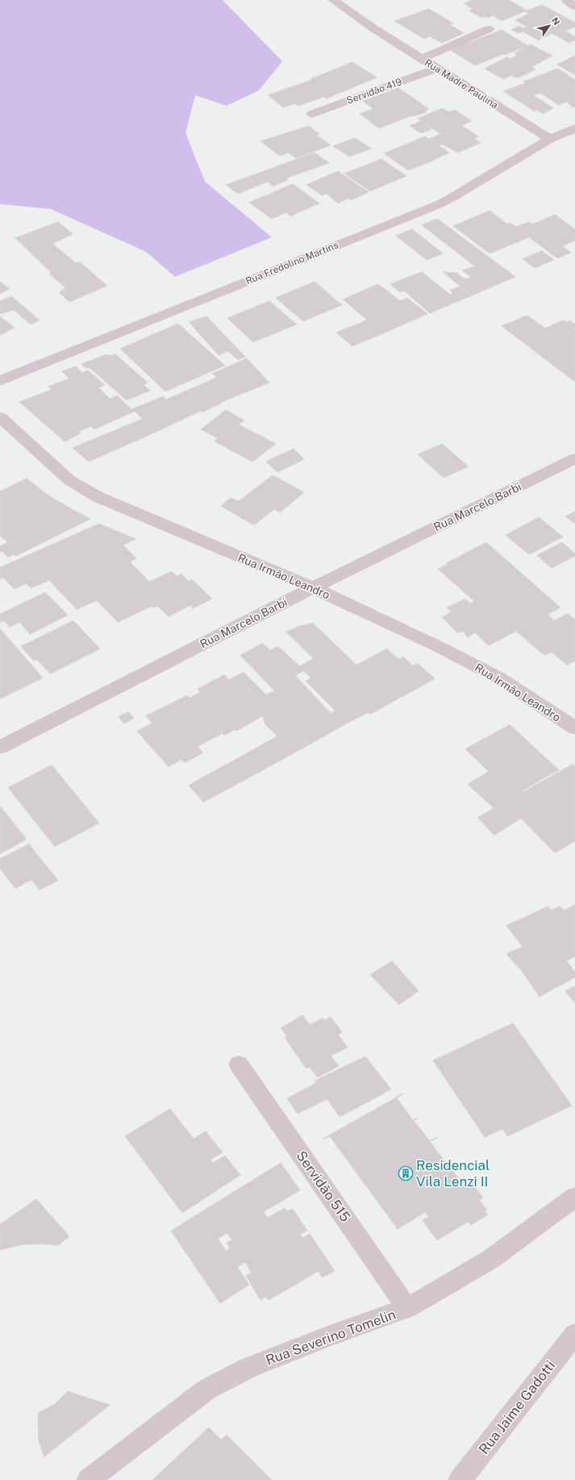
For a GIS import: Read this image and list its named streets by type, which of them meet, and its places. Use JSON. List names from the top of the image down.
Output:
{
  "streets": {
    "street": [
      "Rua Madre Paulina",
      "Servidão 419",
      "Rua Fredolino Martins",
      "Rua Marcelo Barbi",
      "Rua Irmão Leandro",
      "Servidão 515",
      "Rua Severino Tomelin",
      "Rua Jaime Gadotti"
    ]
  },
  "crossings": [
    ["Rua Madre Paulina", "Servidão 419"],
    ["Rua Madre Paulina", "Rua Fredolino Martins"],
    ["Rua Marcelo Barbi", "Rua Irmão Leandro"],
    ["Servidão 515", "Rua Severino Tomelin"]
  ],
  "places": {
    "building": ["Residencial Vila Lenzi II"]
  },
  "north": "top right"
}
